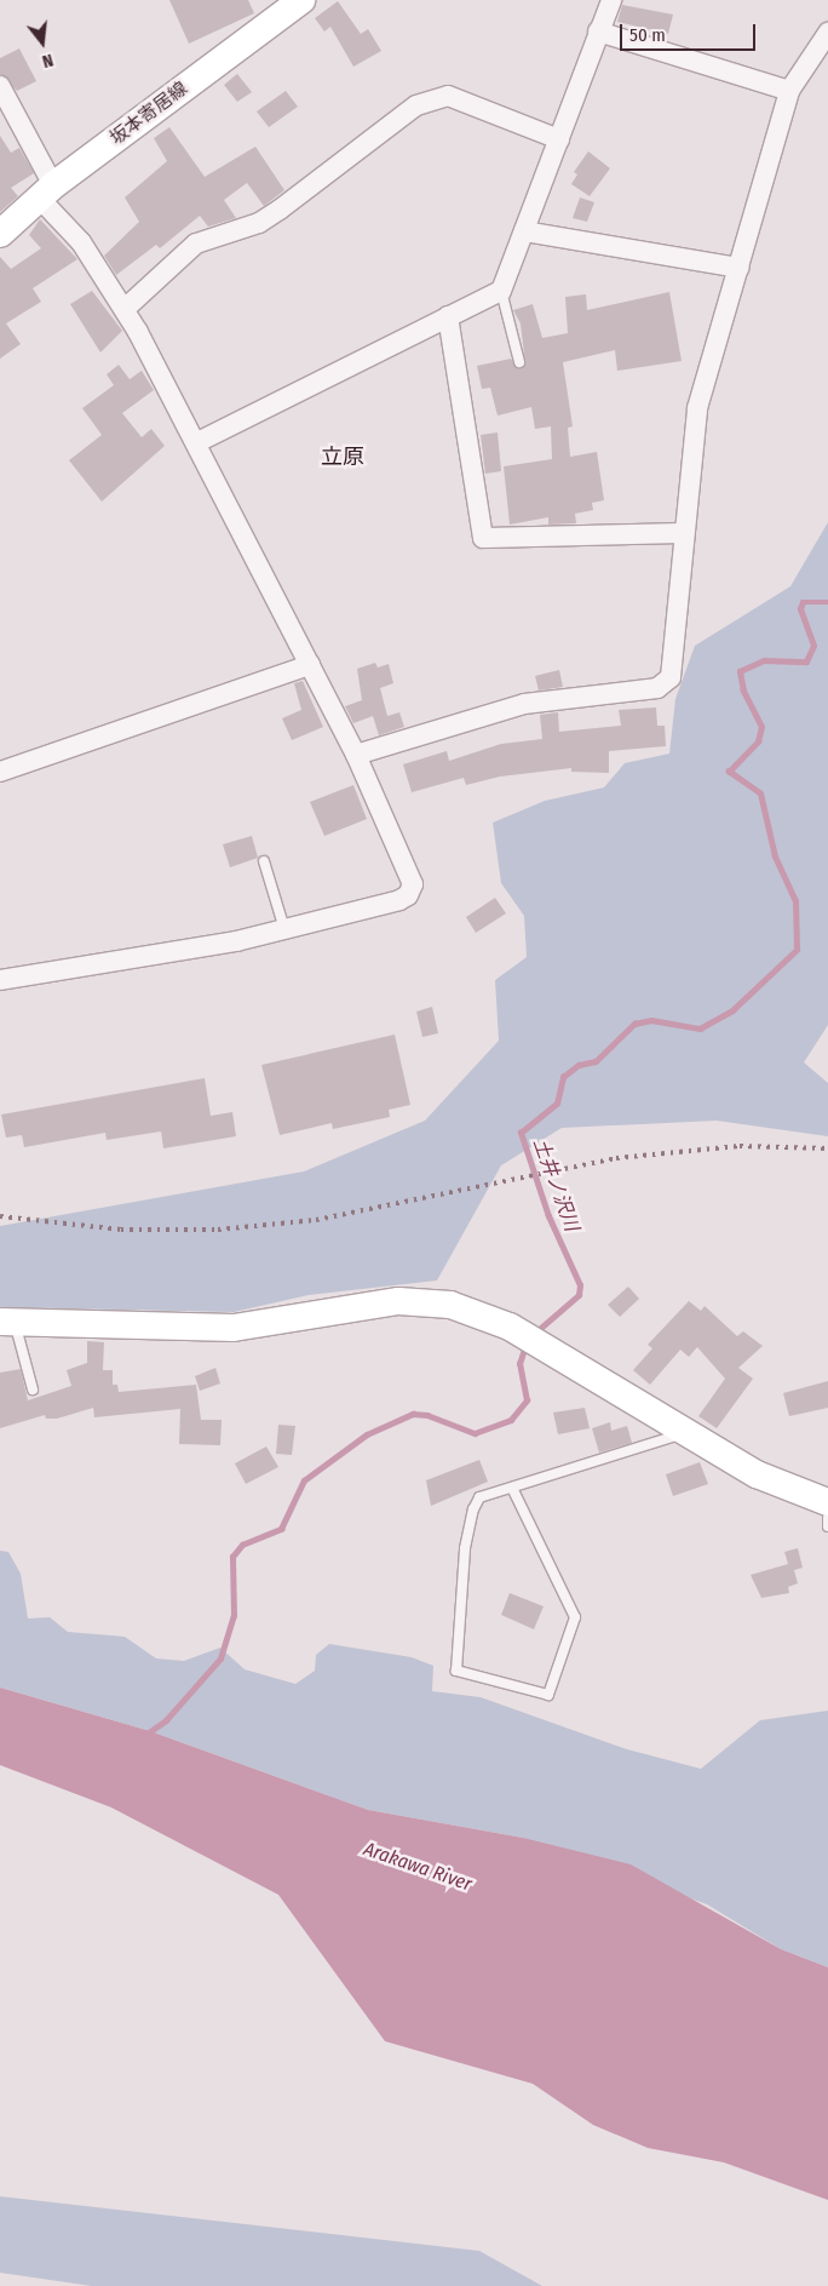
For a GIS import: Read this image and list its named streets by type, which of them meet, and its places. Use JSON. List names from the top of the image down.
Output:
{
  "streets": {
    "street": ["坂本寄居線"]
  },
  "districts": ["立原"],
  "water": ["土井ノ沢川", "Arakawa River"],
  "scale_bar": "50 m",
  "north": "bottom"
}
